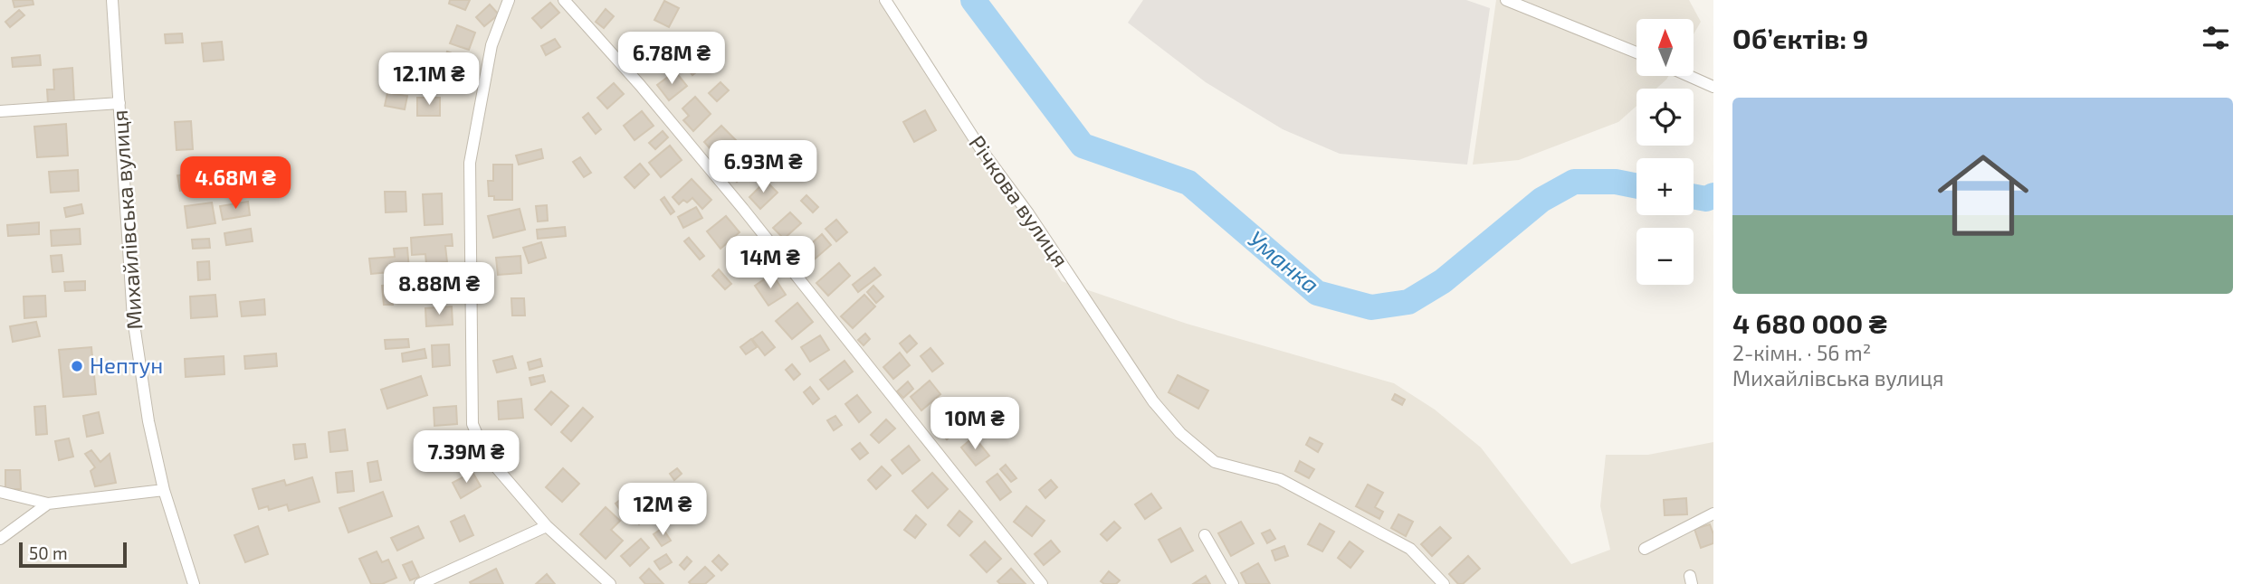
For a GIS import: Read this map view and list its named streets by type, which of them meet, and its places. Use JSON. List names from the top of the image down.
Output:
{
  "streets": {
    "street": ["Річкова вулиця", "Михайлівська вулиця"]
  },
  "water": ["Уманка"],
  "places": ["Нептун"],
  "scale_bar": "50 m",
  "north": "top",
  "page": {
    "heading": "Об’єктів: 9",
    "map_buttons": ["+", "−"],
    "price": [
      "6.78M ₴",
      "12.1M ₴",
      "6.93M ₴",
      "4.68M ₴",
      "14M ₴",
      "8.88M ₴",
      "10M ₴",
      "7.39M ₴",
      "12M ₴"
    ],
    "list": [
      {
        "name": "4 680 000 ₴",
        "note": "2-кімн. · 56 m² · Михайлівська вулиця"
      }
    ],
    "scale": "50 m"
  }
}
